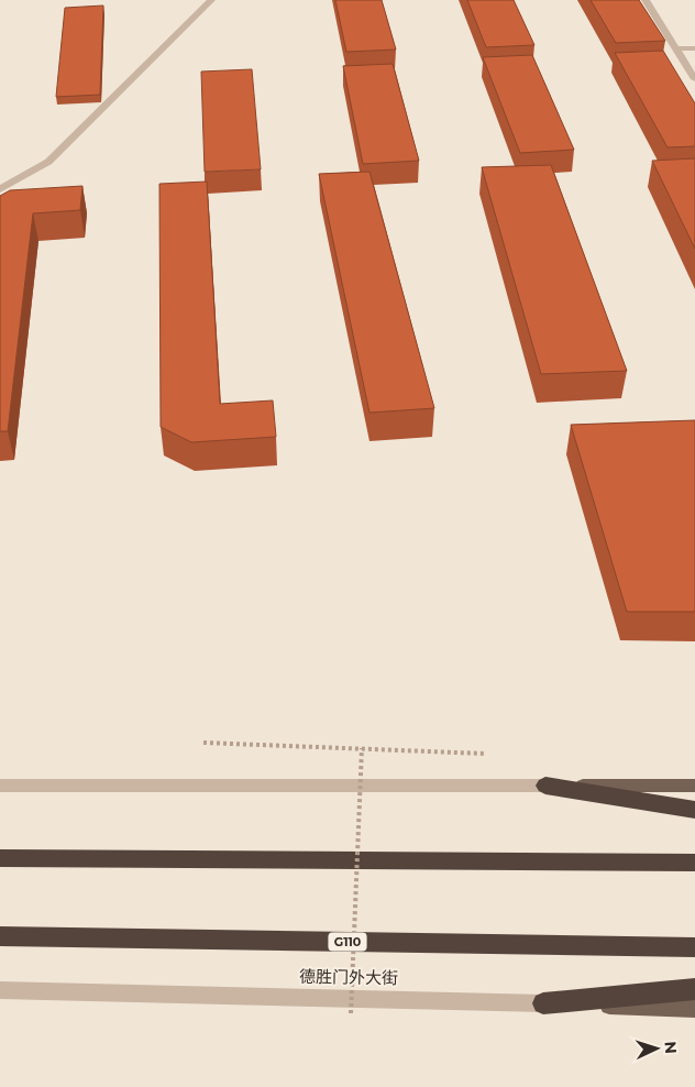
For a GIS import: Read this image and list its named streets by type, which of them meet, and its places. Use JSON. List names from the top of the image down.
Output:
{
  "streets": {
    "highway": ["G110"],
    "main road": ["德胜门外大街"]
  },
  "north": "right"
}
